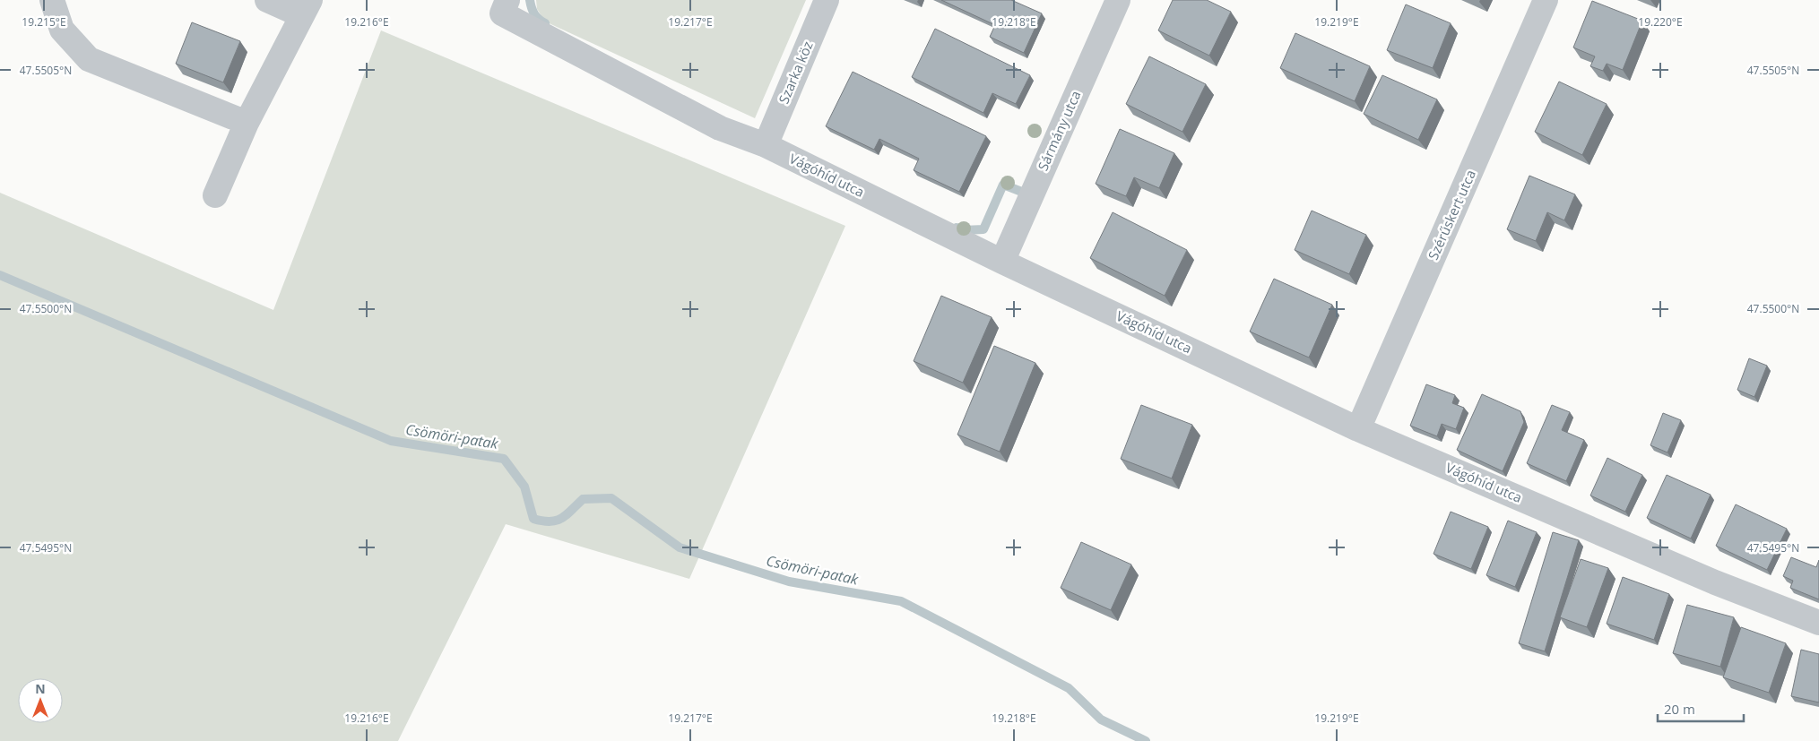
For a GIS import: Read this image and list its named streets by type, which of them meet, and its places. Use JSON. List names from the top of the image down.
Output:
{
  "streets": {
    "street": [
      "Szarka köz",
      "Sármány utca",
      "Vágóhíd utca",
      "Szérűskert utca"
    ]
  },
  "crossings": [
    ["Szarka köz", "Vágóhíd utca"],
    ["Sármány utca", "Vágóhíd utca"],
    ["Vágóhíd utca", "Szérűskert utca"]
  ],
  "water": ["Csömöri-patak"],
  "scale_bar": "20 m",
  "north": "top",
  "coordinates": [
    "19.215°E",
    "19.216°E",
    "19.217°E",
    "19.218°E",
    "19.219°E",
    "19.220°E",
    "47.5505°N",
    "47.5500°N",
    "47.5495°N"
  ]
}
